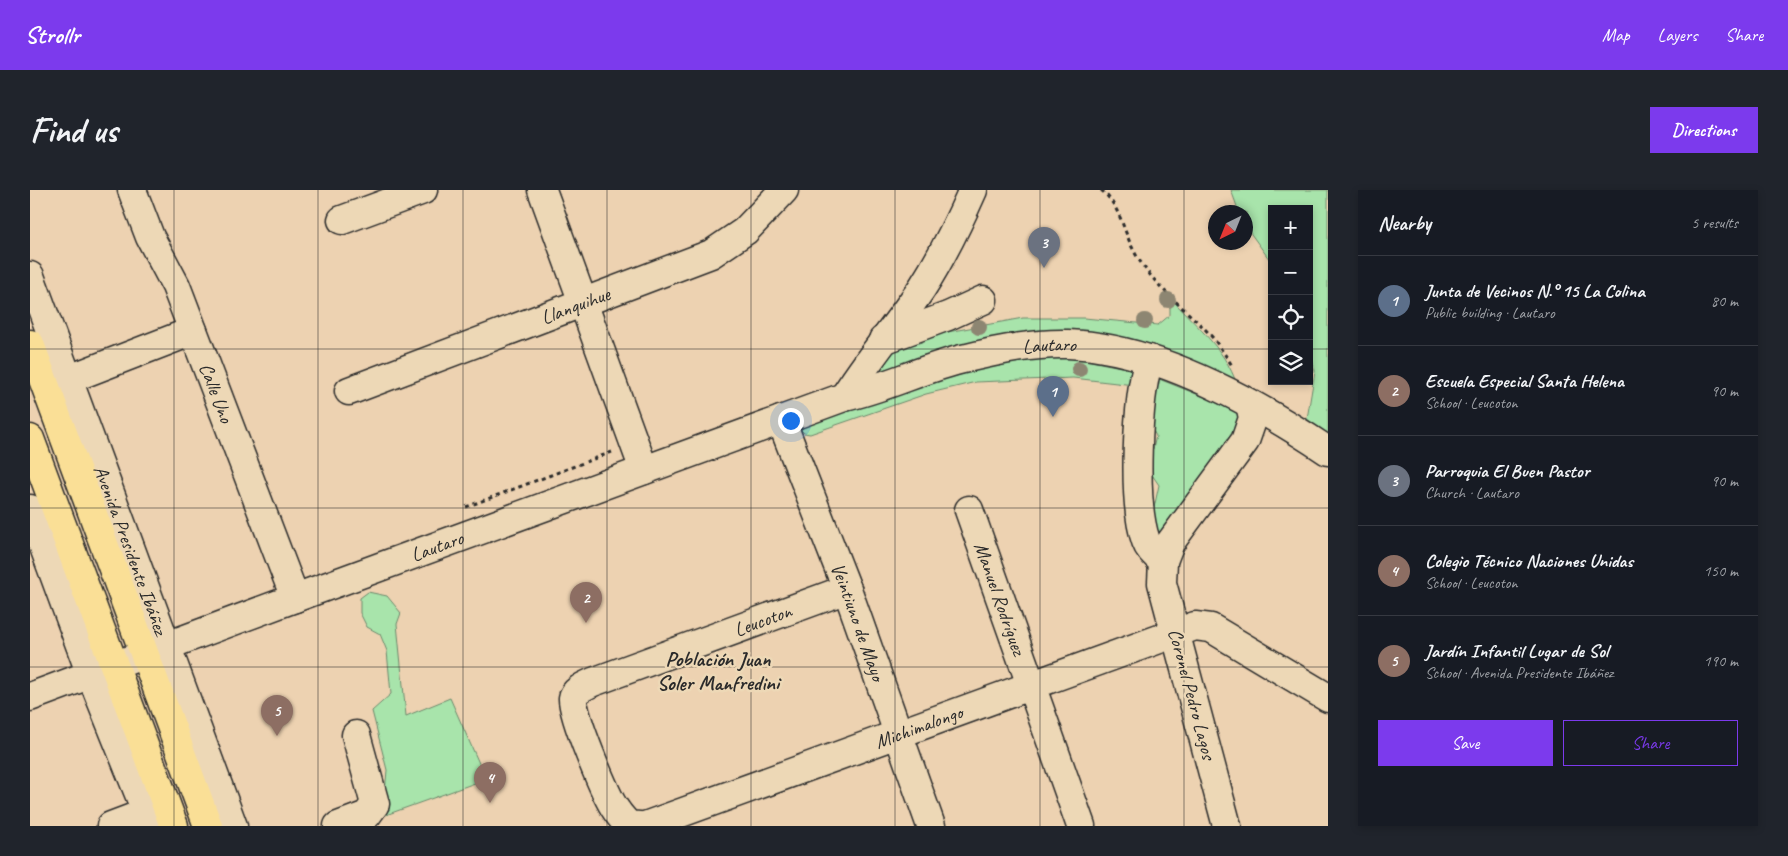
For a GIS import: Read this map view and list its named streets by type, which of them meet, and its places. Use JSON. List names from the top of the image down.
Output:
{
  "streets": {
    "main road": ["Avenida Presidente Ibáñez"],
    "street": [
      "Llanquihue",
      "Lautaro",
      "Calle Uno",
      "Manuel Rodríguez",
      "Leucoton",
      "Veintiuno de Mayo",
      "Coronel Pedro Lagos",
      "Michimalongo"
    ]
  },
  "crossings": [
    ["Lautaro", "Calle Uno"],
    ["Lautaro", "Avenida Presidente Ibáñez"],
    ["Lautaro", "Veintiuno de Mayo"],
    ["Lautaro", "Coronel Pedro Lagos"],
    ["Manuel Rodríguez", "Michimalongo"],
    ["Leucoton", "Veintiuno de Mayo"],
    ["Leucoton", "Michimalongo"],
    ["Veintiuno de Mayo", "Michimalongo"],
    ["Coronel Pedro Lagos", "Michimalongo"]
  ],
  "districts": ["Población Juan Soler Manfredini"],
  "north": "bottom left",
  "page": {
    "header": "Strollr",
    "nav": ["Map", "Layers", "Share"],
    "buttons": [
      "Directions",
      ["Save", "Share"]
    ],
    "title": "Find us",
    "heading": ["Nearby", "5 results"],
    "map_buttons": ["+", "−"],
    "pins": [
      "3",
      "1",
      "2",
      "5",
      "4"
    ],
    "list": [
      {
        "mark": "1",
        "name": "Junta de Vecinos N.° 15 La Colina",
        "note": "Public building · Lautaro",
        "value": "80 m"
      },
      {
        "mark": "2",
        "name": "Escuela Especial Santa Helena",
        "note": "School · Leucoton",
        "value": "90 m"
      },
      {
        "mark": "3",
        "name": "Parroquia El Buen Pastor",
        "note": "Church · Lautaro",
        "value": "90 m"
      },
      {
        "mark": "4",
        "name": "Colegio Técnico Naciones Unidas",
        "note": "School · Leucoton",
        "value": "150 m"
      },
      {
        "mark": "5",
        "name": "Jardín Infantil Lugar de Sol",
        "note": "School · Avenida Presidente Ibáñez",
        "value": "190 m"
      }
    ]
  }
}
